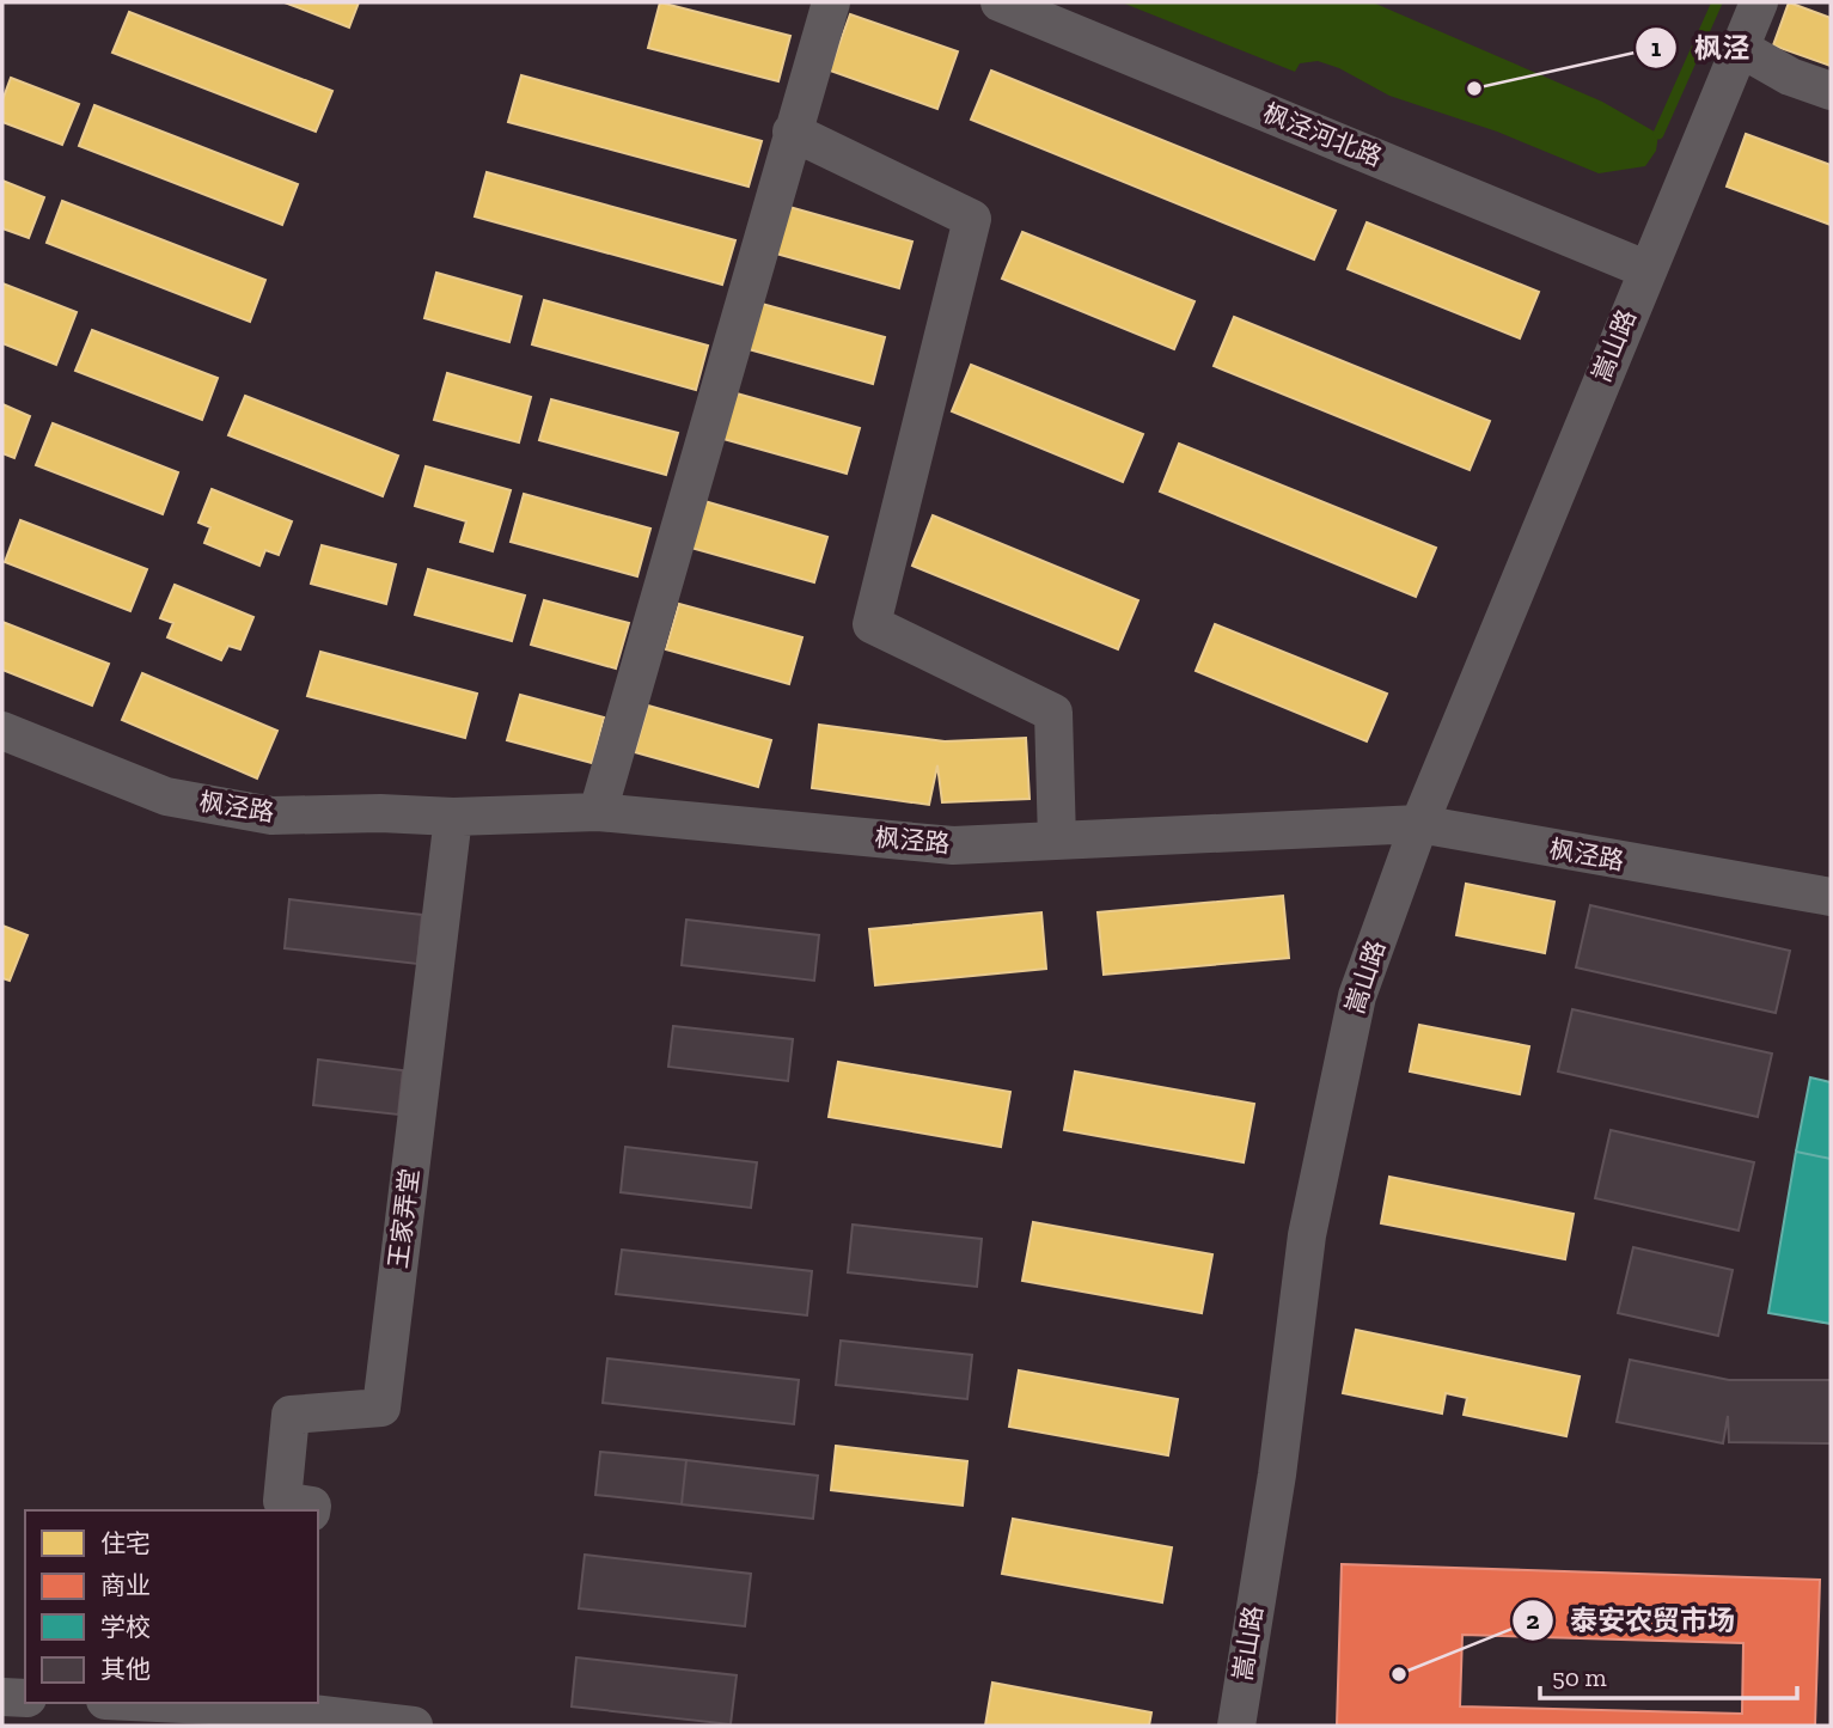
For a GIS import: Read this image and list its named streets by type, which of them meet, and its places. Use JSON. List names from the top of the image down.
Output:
{
  "streets": {
    "street": [
      "枫泾河北路",
      "嵩山路",
      "枫泾路",
      "王家弄堂"
    ]
  },
  "crossings": [
    ["枫泾河北路", "嵩山路"],
    ["嵩山路", "枫泾路"],
    ["枫泾路", "王家弄堂"]
  ],
  "places": ["枫泾", "泰安农贸市场"],
  "legend": [
    "住宅",
    "商业",
    "学校",
    "其他"
  ],
  "scale_bar": "50 m"
}
